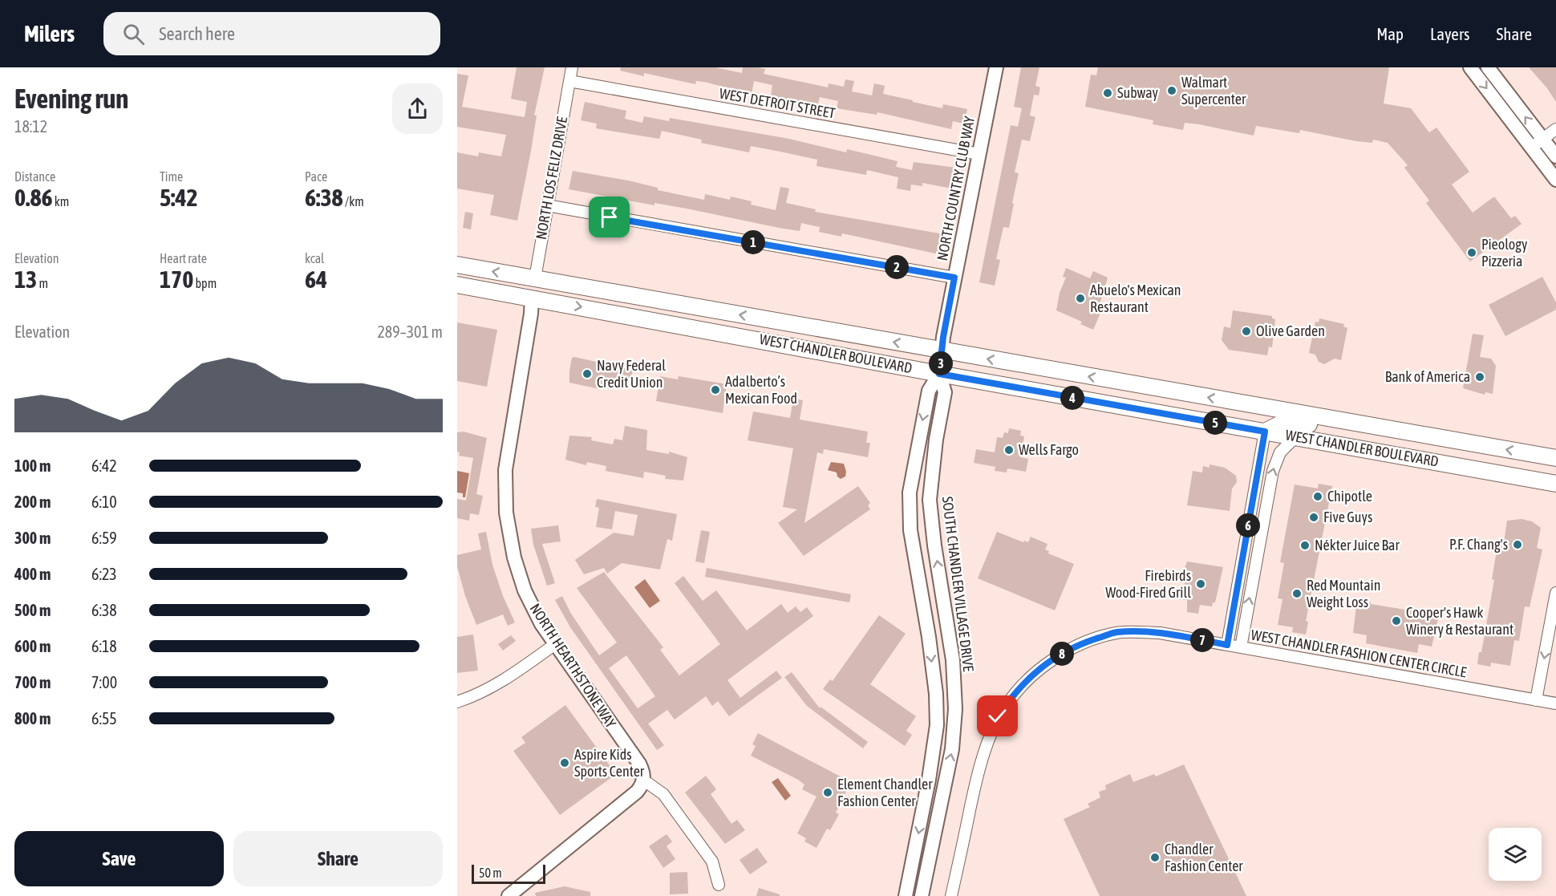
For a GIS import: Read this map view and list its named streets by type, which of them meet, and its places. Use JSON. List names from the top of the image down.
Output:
{
  "streets": {
    "main road": ["WEST CHANDLER BOULEVARD"],
    "street": [
      "WEST DETROIT STREET",
      "NORTH LOS FELIZ DRIVE",
      "NORTH COUNTRY CLUB WAY",
      "SOUTH CHANDLER VILLAGE DRIVE",
      "WEST CHANDLER FASHION CENTER CIRCLE",
      "NORTH HEARTHSTONE WAY"
    ]
  },
  "crossings": [
    ["WEST DETROIT STREET", "NORTH LOS FELIZ DRIVE"],
    ["WEST DETROIT STREET", "NORTH COUNTRY CLUB WAY"],
    ["NORTH LOS FELIZ DRIVE", "WEST CHANDLER BOULEVARD"],
    ["NORTH LOS FELIZ DRIVE", "NORTH HEARTHSTONE WAY"],
    ["NORTH COUNTRY CLUB WAY", "WEST CHANDLER BOULEVARD"],
    ["NORTH COUNTRY CLUB WAY", "SOUTH CHANDLER VILLAGE DRIVE"],
    ["WEST CHANDLER BOULEVARD", "SOUTH CHANDLER VILLAGE DRIVE"],
    ["WEST CHANDLER BOULEVARD", "NORTH HEARTHSTONE WAY"]
  ],
  "places": [
    "Walmart Supercenter",
    "Subway",
    "Pieology Pizzeria",
    "Abuelo's Mexican Restaurant",
    "Olive Garden",
    "Navy Federal Credit Union",
    "Bank of America",
    "Adalberto’s Mexican Food",
    "Wells Fargo",
    "Chipotle",
    "Five Guys",
    "P.F. Chang's",
    "Nékter Juice Bar",
    "Firebirds Wood-Fired Grill",
    "Red Mountain Weight Loss",
    "Cooper's Hawk Winery & Restaurant",
    "Aspire Kids Sports Center",
    "Element Chandler Fashion Center",
    "Chandler Fashion Center"
  ],
  "scale_bar": "50 m",
  "page": {
    "header": "Milers",
    "search": "Search here",
    "nav": ["Map", "Layers", "Share"],
    "heading": ["Evening run", "18:12"],
    "stats": [
      ["Distance", "0.86 km"],
      ["Time", "5:42"],
      ["Pace", "6:38 /km"],
      ["Elevation", "13 m"],
      ["Heart rate", "170 bpm"],
      ["kcal", "64"]
    ],
    "pins": [
      "1",
      "2",
      "3",
      "4",
      "5",
      "6",
      "7",
      "8"
    ],
    "chart": ["Elevation", "289–301 m"],
    "list": [
      {
        "name": "100 m",
        "note": "6:42"
      },
      {
        "name": "200 m",
        "note": "6:10"
      },
      {
        "name": "300 m",
        "note": "6:59"
      },
      {
        "name": "400 m",
        "note": "6:23"
      },
      {
        "name": "500 m",
        "note": "6:38"
      },
      {
        "name": "600 m",
        "note": "6:18"
      },
      {
        "name": "700 m",
        "note": "7:00"
      },
      {
        "name": "800 m",
        "note": "6:55"
      }
    ],
    "buttons": ["Save", "Share"],
    "scale": "50 m"
  }
}
